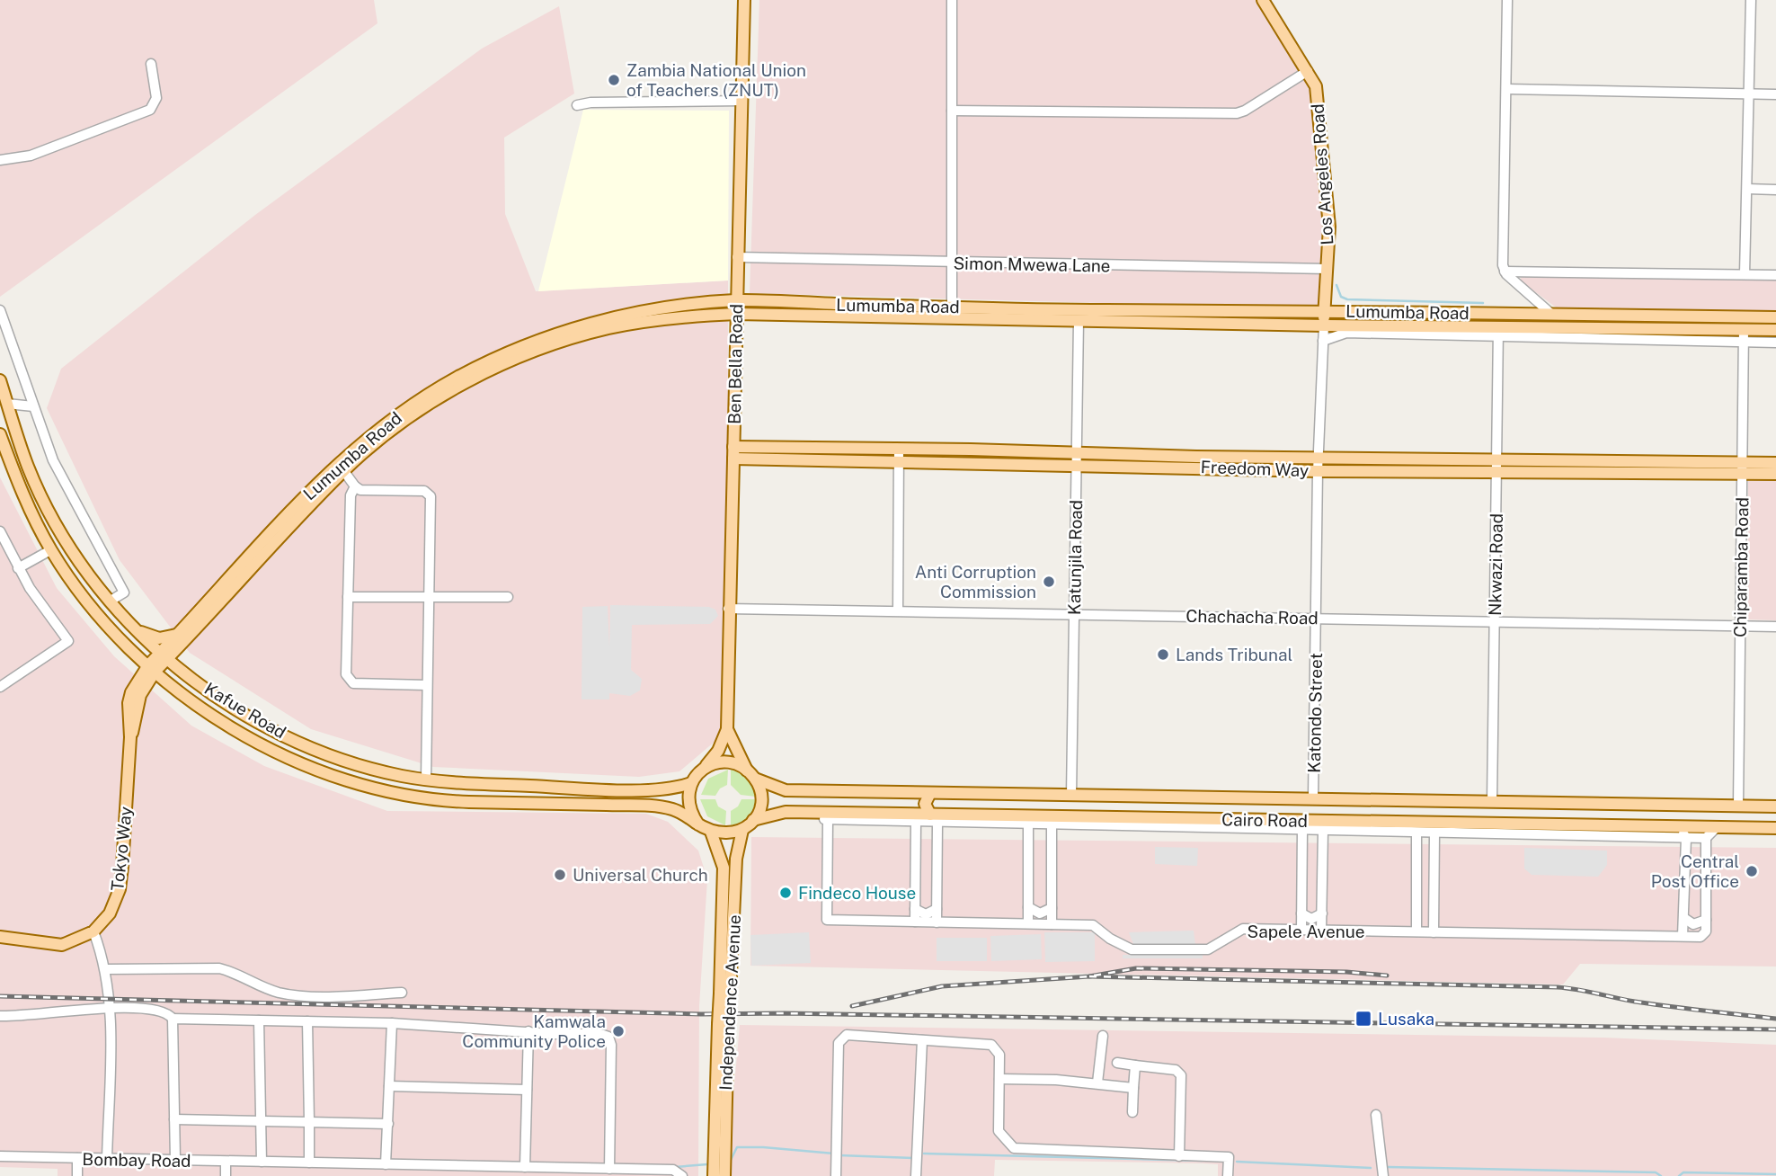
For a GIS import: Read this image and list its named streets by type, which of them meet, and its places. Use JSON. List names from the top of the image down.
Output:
{
  "streets": {
    "main road": [
      "Los Angeles Road",
      "Lumumba Road",
      "Ben Bella Road",
      "Freedom Way",
      "Kafue Road",
      "Cairo Road",
      "Tokyo Way",
      "Independence Avenue"
    ],
    "street": [
      "Simon Mwewa Lane",
      "Katunjila Road",
      "Nkwazi Road",
      "Chiparamba Road",
      "Chachacha Road",
      "Katondo Street",
      "Sapele Avenue",
      "Bombay Road"
    ]
  },
  "crossings": [
    ["Los Angeles Road", "Simon Mwewa Lane"],
    ["Los Angeles Road", "Lumumba Road"],
    ["Los Angeles Road", "Katondo Street"],
    ["Simon Mwewa Lane", "Ben Bella Road"],
    ["Lumumba Road", "Ben Bella Road"],
    ["Lumumba Road", "Katunjila Road"],
    ["Lumumba Road", "Nkwazi Road"],
    ["Lumumba Road", "Chiparamba Road"],
    ["Lumumba Road", "Kafue Road"],
    ["Lumumba Road", "Katondo Street"],
    ["Lumumba Road", "Tokyo Way"],
    ["Ben Bella Road", "Freedom Way"],
    ["Ben Bella Road", "Chachacha Road"],
    ["Ben Bella Road", "Kafue Road"],
    ["Ben Bella Road", "Cairo Road"],
    ["Ben Bella Road", "Independence Avenue"],
    ["Freedom Way", "Katunjila Road"],
    ["Freedom Way", "Nkwazi Road"],
    ["Freedom Way", "Chiparamba Road"],
    ["Freedom Way", "Katondo Street"],
    ["Katunjila Road", "Chachacha Road"],
    ["Katunjila Road", "Cairo Road"],
    ["Nkwazi Road", "Chachacha Road"],
    ["Nkwazi Road", "Cairo Road"],
    ["Chiparamba Road", "Chachacha Road"],
    ["Chiparamba Road", "Cairo Road"],
    ["Chachacha Road", "Katondo Street"],
    ["Kafue Road", "Cairo Road"],
    ["Kafue Road", "Tokyo Way"],
    ["Kafue Road", "Independence Avenue"],
    ["Katondo Street", "Cairo Road"],
    ["Cairo Road", "Independence Avenue"]
  ],
  "places": {
    "other": [
      "Zambia National Union of Teachers (ZNUT)",
      "Anti Corruption Commission",
      "Lands Tribunal",
      "Central Post Office",
      "Universal Church",
      "Findeco House",
      "Kamwala Community Police"
    ],
    "transit": ["Lusaka"]
  }
}
